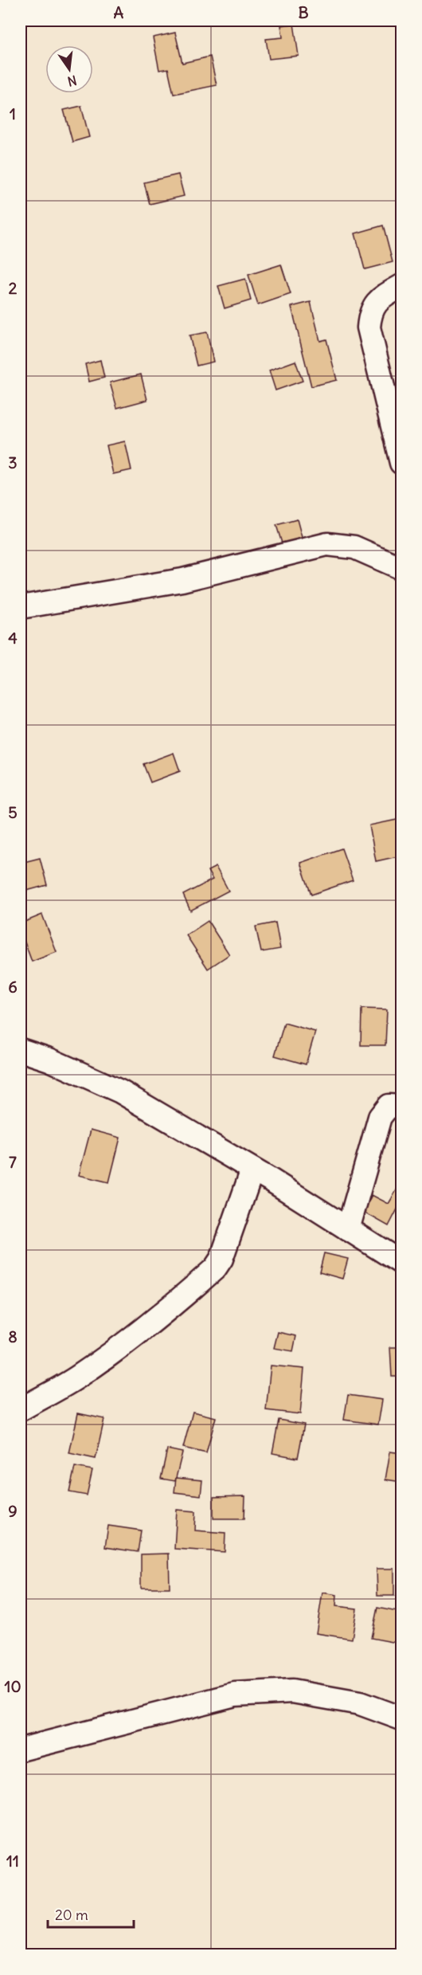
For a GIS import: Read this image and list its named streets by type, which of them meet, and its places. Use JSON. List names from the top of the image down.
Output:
{
  "scale_bar": "20 m",
  "north": "bottom",
  "grid": {
    "columns": ["A", "B"],
    "rows": [
      "1",
      "2",
      "3",
      "4",
      "5",
      "6",
      "7",
      "8",
      "9",
      "10",
      "11"
    ]
  }
}
